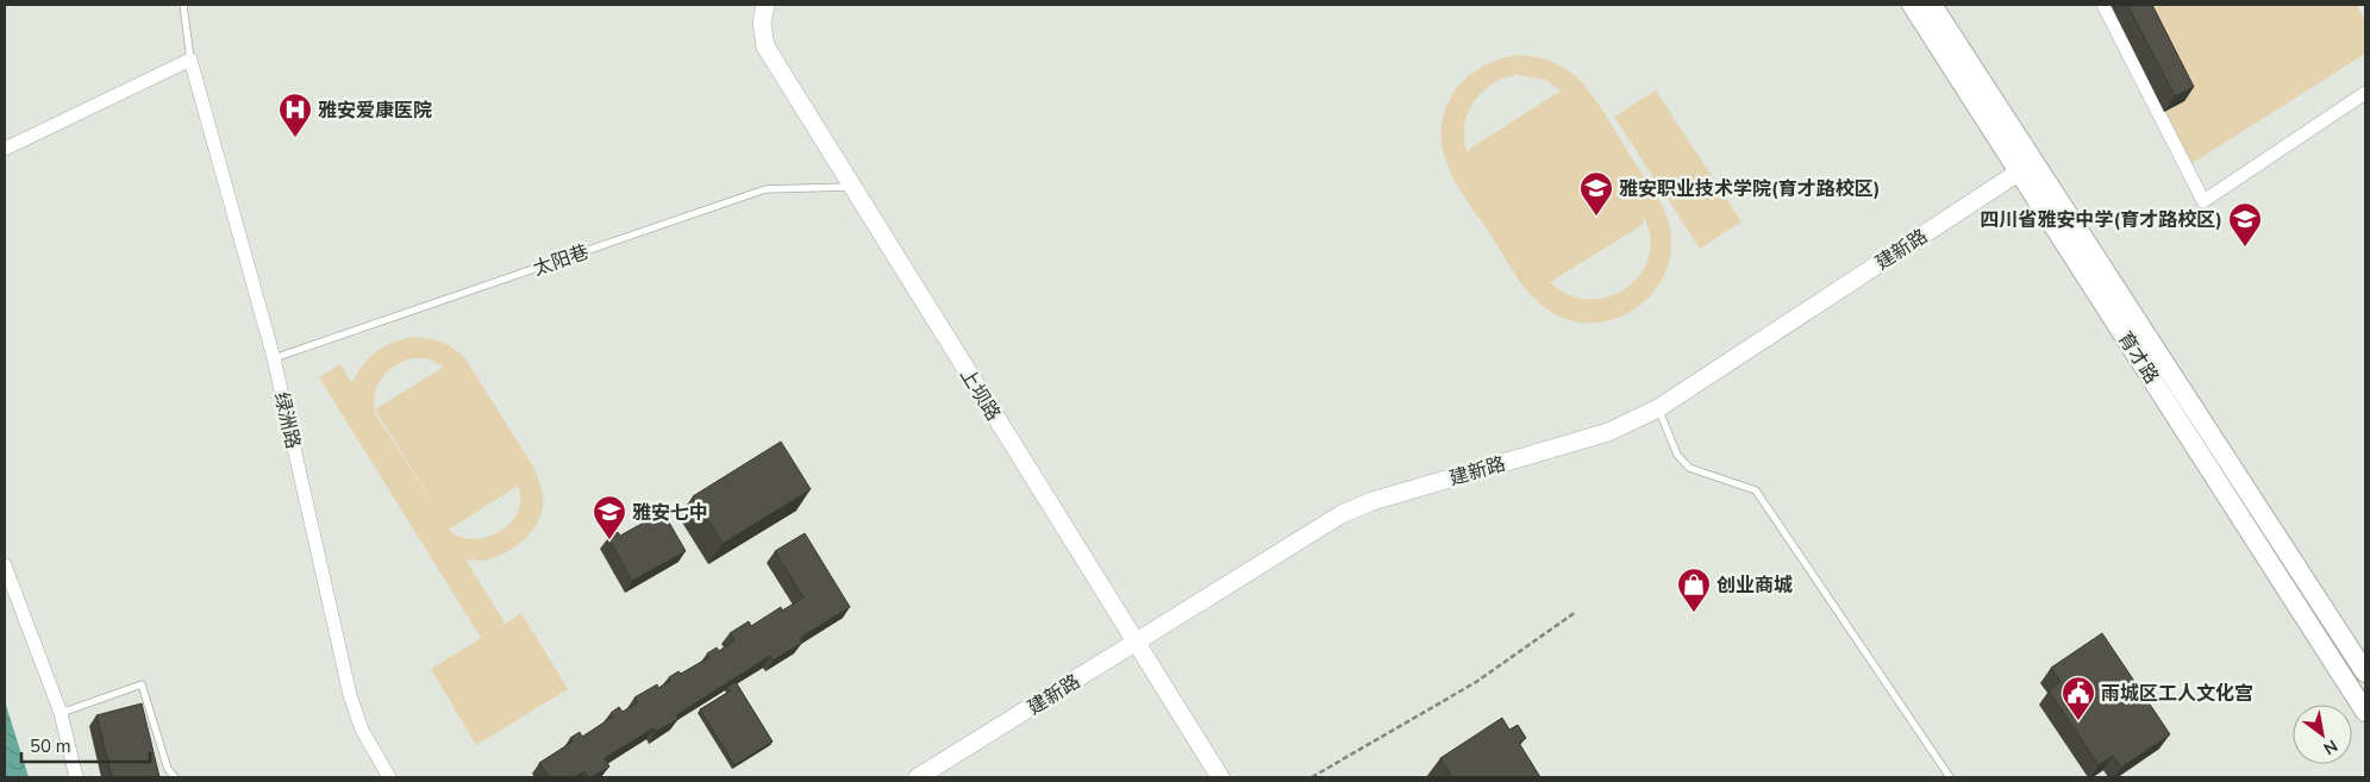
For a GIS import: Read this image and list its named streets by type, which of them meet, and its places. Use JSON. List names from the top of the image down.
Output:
{
  "streets": {
    "main road": ["育才路"],
    "street": ["建新路", "上坝路", "绿洲路"],
    "lane": ["太阳巷"]
  },
  "crossings": [
    ["建新路", "育才路"],
    ["建新路", "上坝路"],
    ["太阳巷", "上坝路"],
    ["太阳巷", "绿洲路"]
  ],
  "places": {
    "hospital": ["雅安爱康医院"],
    "school or university": ["雅安职业技术学院(育才路校区)", "四川省雅安中学(育才路校区)", "雅安七中"],
    "shop": ["创业商城"],
    "public building": ["雨城区工人文化宫"]
  },
  "scale_bar": "50 m",
  "north": "bottom right"
}
